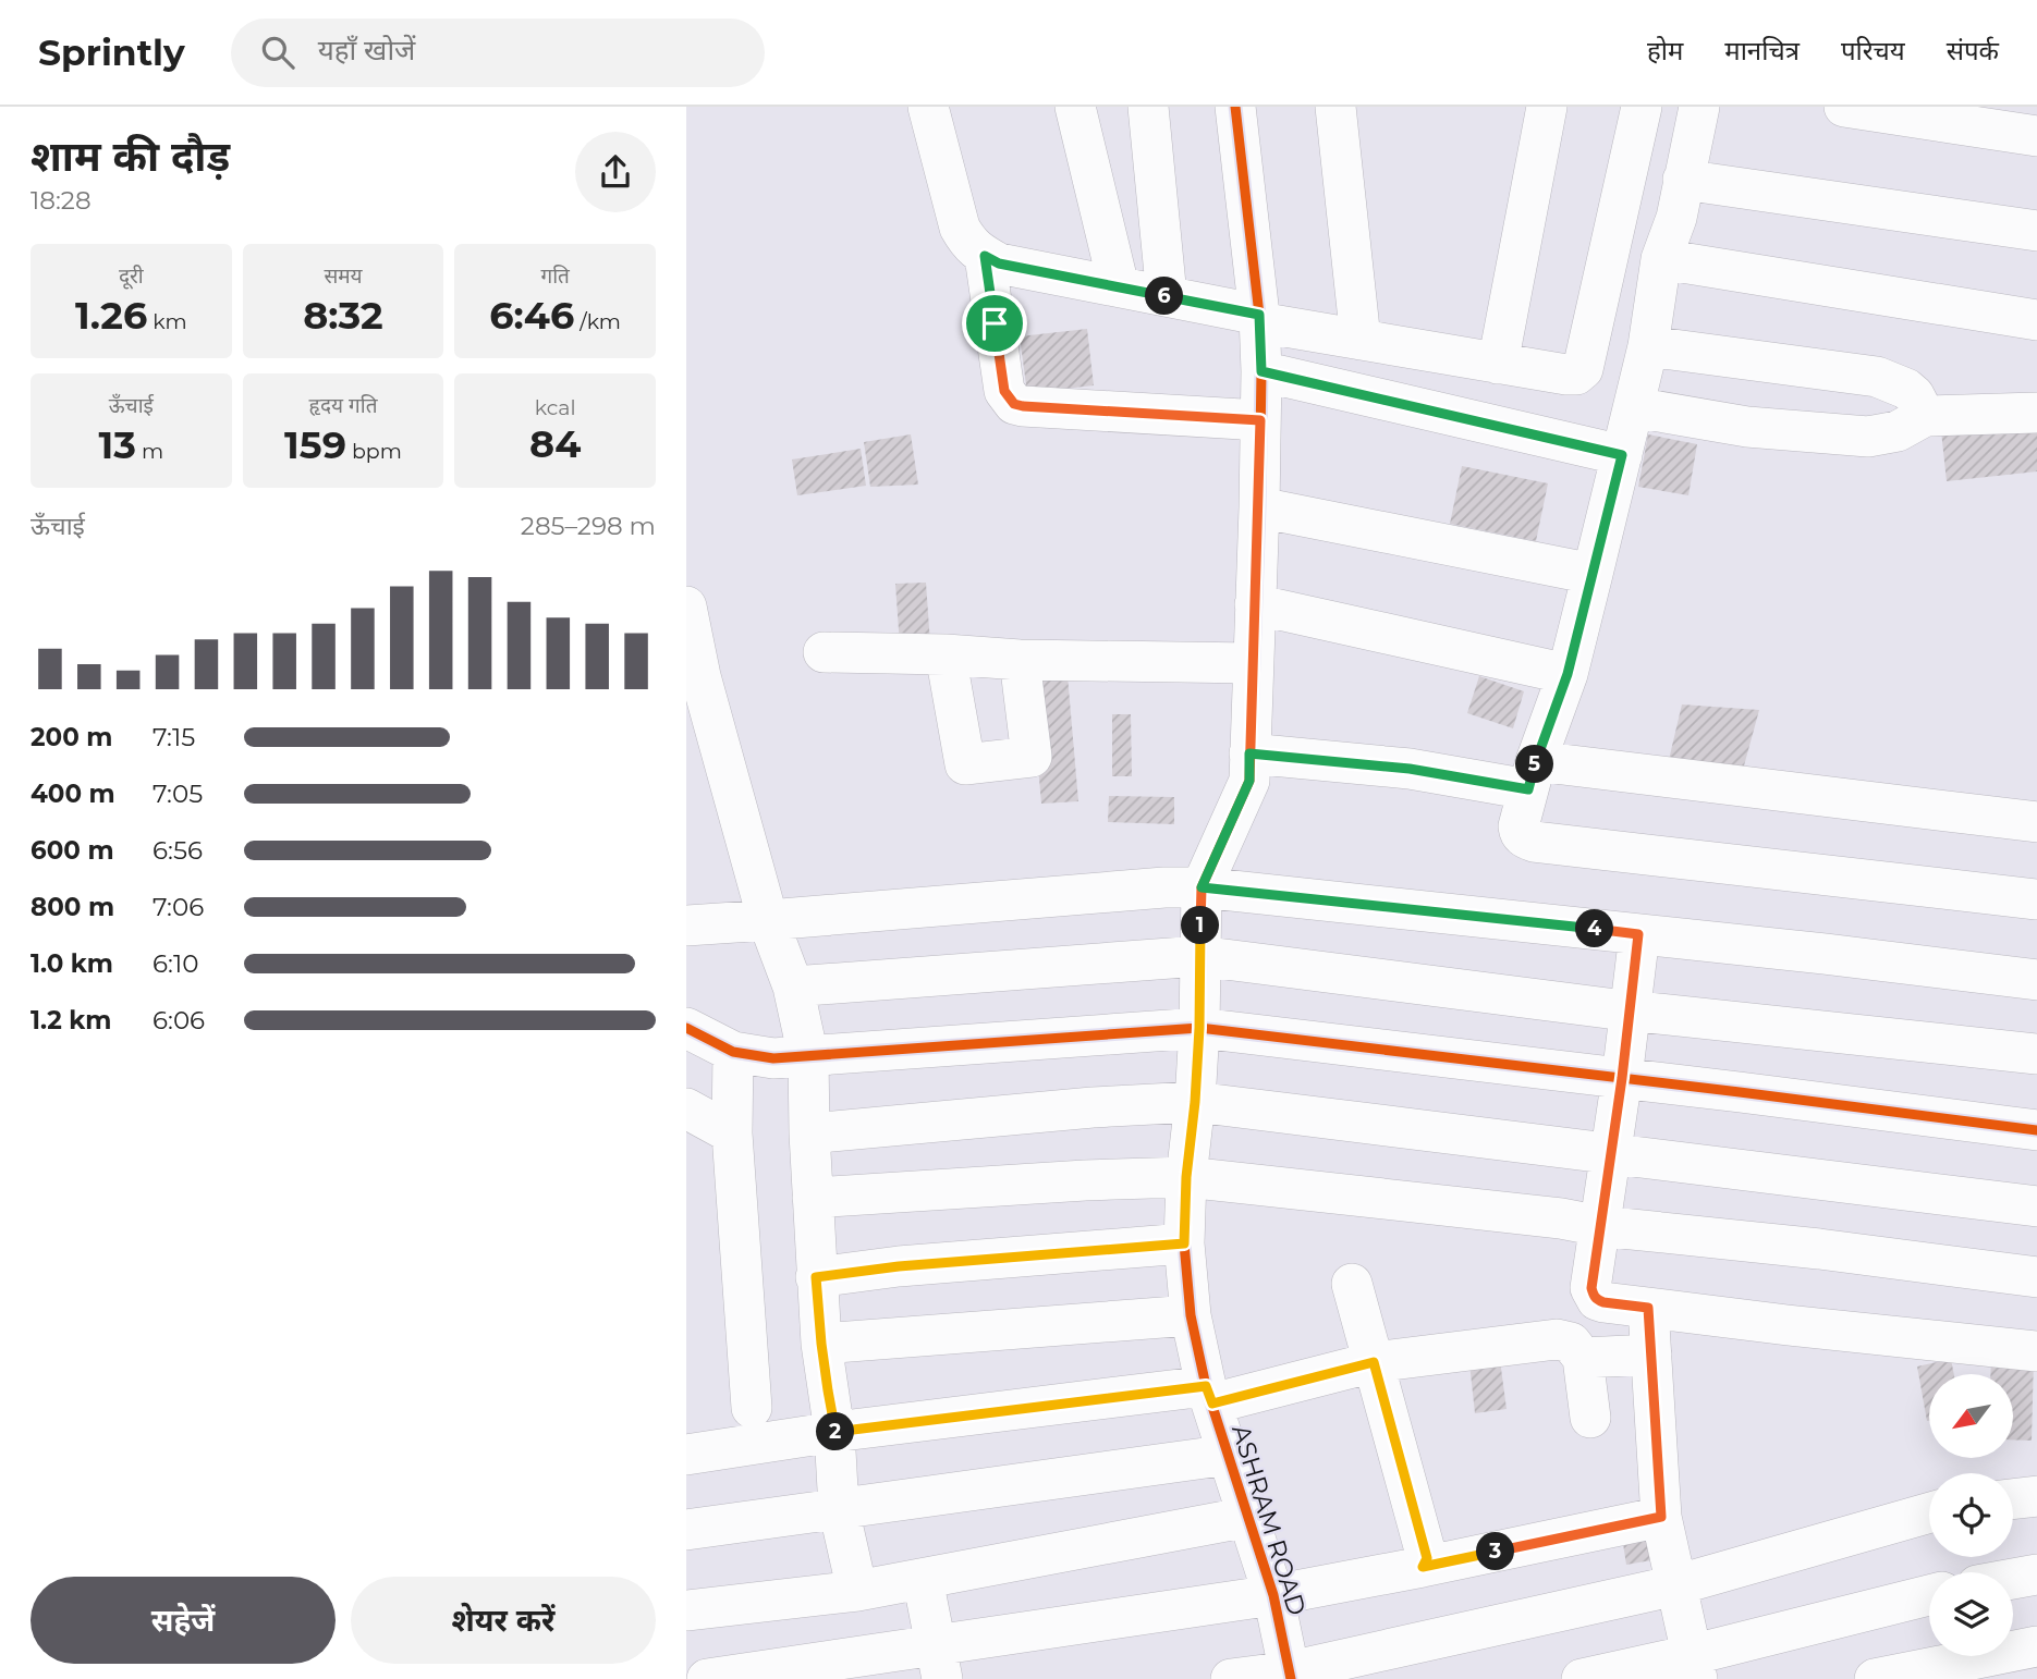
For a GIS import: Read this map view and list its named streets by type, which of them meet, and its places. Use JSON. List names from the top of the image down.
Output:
{
  "streets": {
    "street": ["ASHRAM ROAD"]
  },
  "north": "bottom left",
  "page": {
    "header": "Sprintly",
    "search": "यहाँ खोजें",
    "nav": [
      "होम",
      "मानचित्र",
      "परिचय",
      "संपर्क"
    ],
    "heading": ["शाम की दौड़", "18:28"],
    "stats": [
      ["दूरी", "1.26 km"],
      ["समय", "8:32"],
      ["गति", "6:46 /km"],
      ["ऊँचाई", "13 m"],
      ["हृदय गति", "159 bpm"],
      ["kcal", "84"]
    ],
    "pins": [
      "6",
      "5",
      "1",
      "4",
      "2",
      "3"
    ],
    "chart": ["ऊँचाई", "285–298 m"],
    "list": [
      {
        "name": "200 m",
        "note": "7:15"
      },
      {
        "name": "400 m",
        "note": "7:05"
      },
      {
        "name": "600 m",
        "note": "6:56"
      },
      {
        "name": "800 m",
        "note": "7:06"
      },
      {
        "name": "1.0 km",
        "note": "6:10"
      },
      {
        "name": "1.2 km",
        "note": "6:06"
      }
    ],
    "buttons": ["सहेजें", "शेयर करें"]
  }
}
